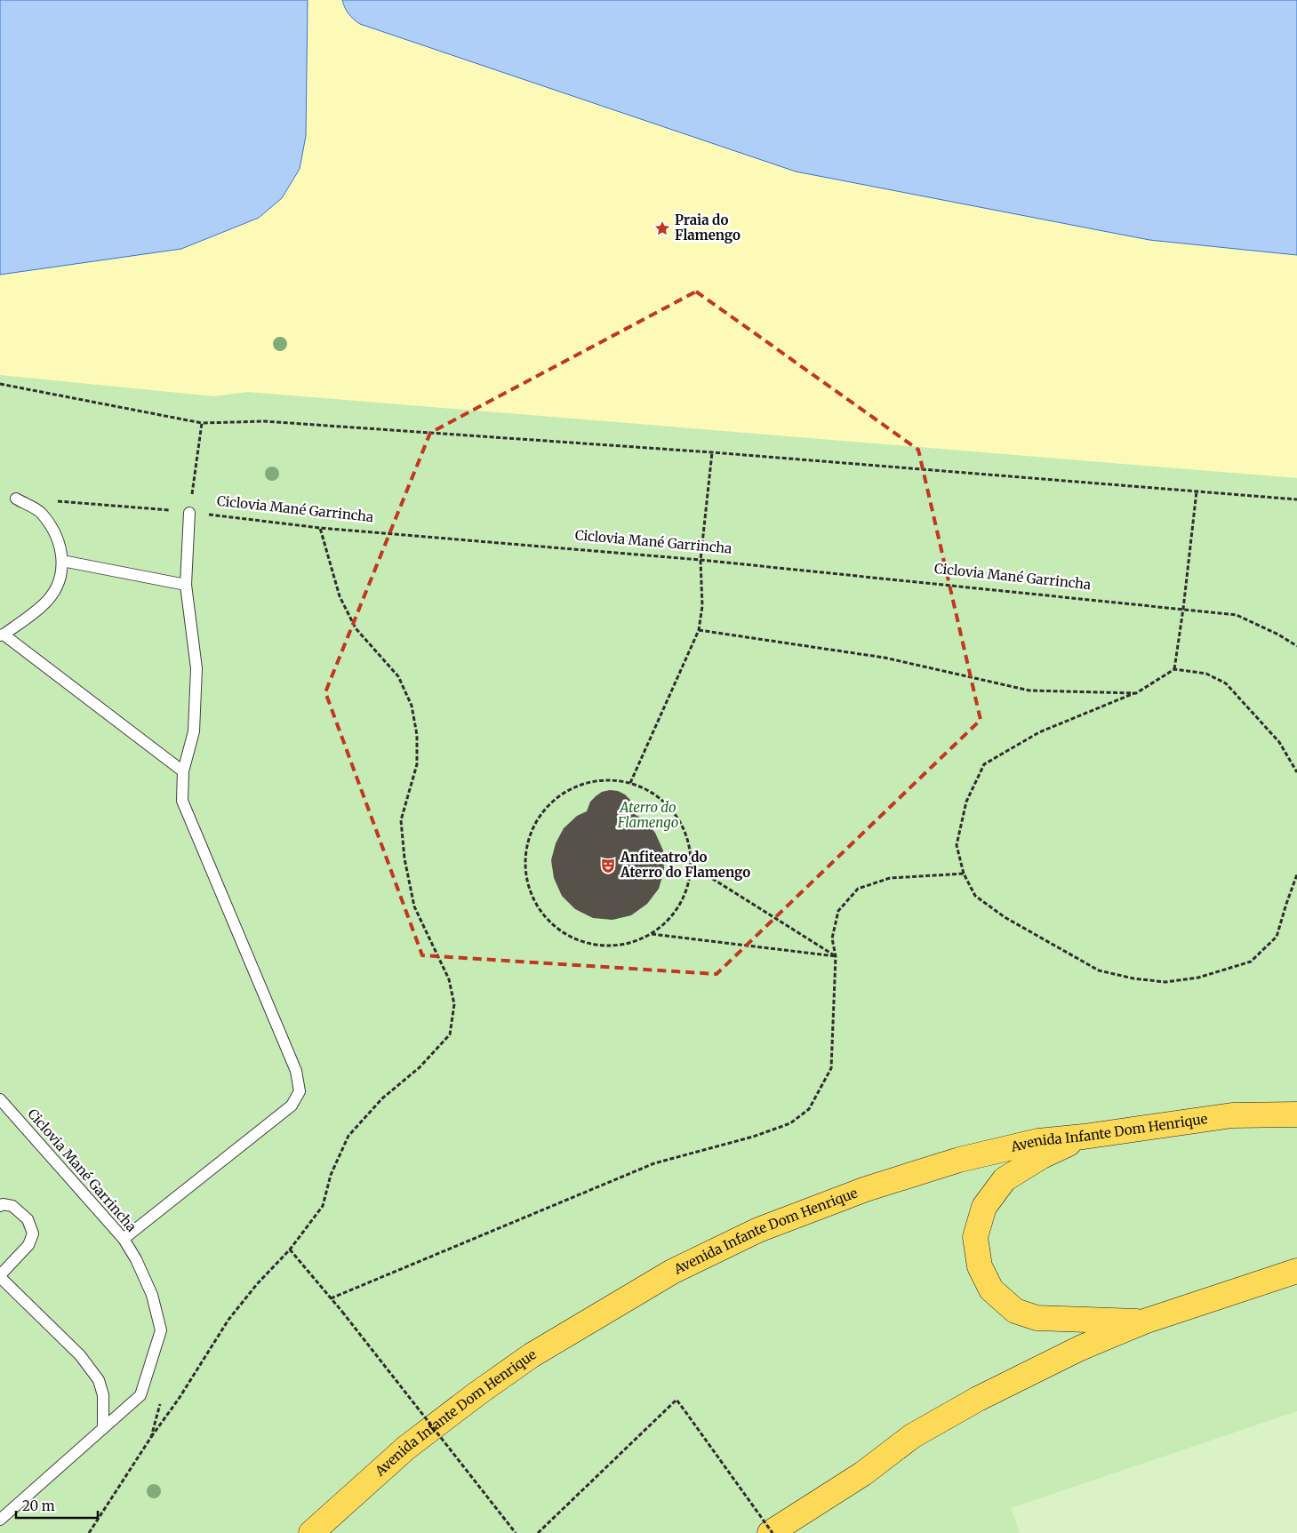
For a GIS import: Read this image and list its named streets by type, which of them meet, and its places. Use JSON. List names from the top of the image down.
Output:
{
  "streets": {
    "highway": ["Avenida Infante Dom Henrique"],
    "lane": ["Ciclovia Mané Garrincha"]
  },
  "parks": ["Aterro do Flamengo"],
  "places": {
    "place": ["Praia do Flamengo"],
    "theatre": ["Anfiteatro do Aterro do Flamengo"]
  },
  "scale_bar": "20 m"
}
